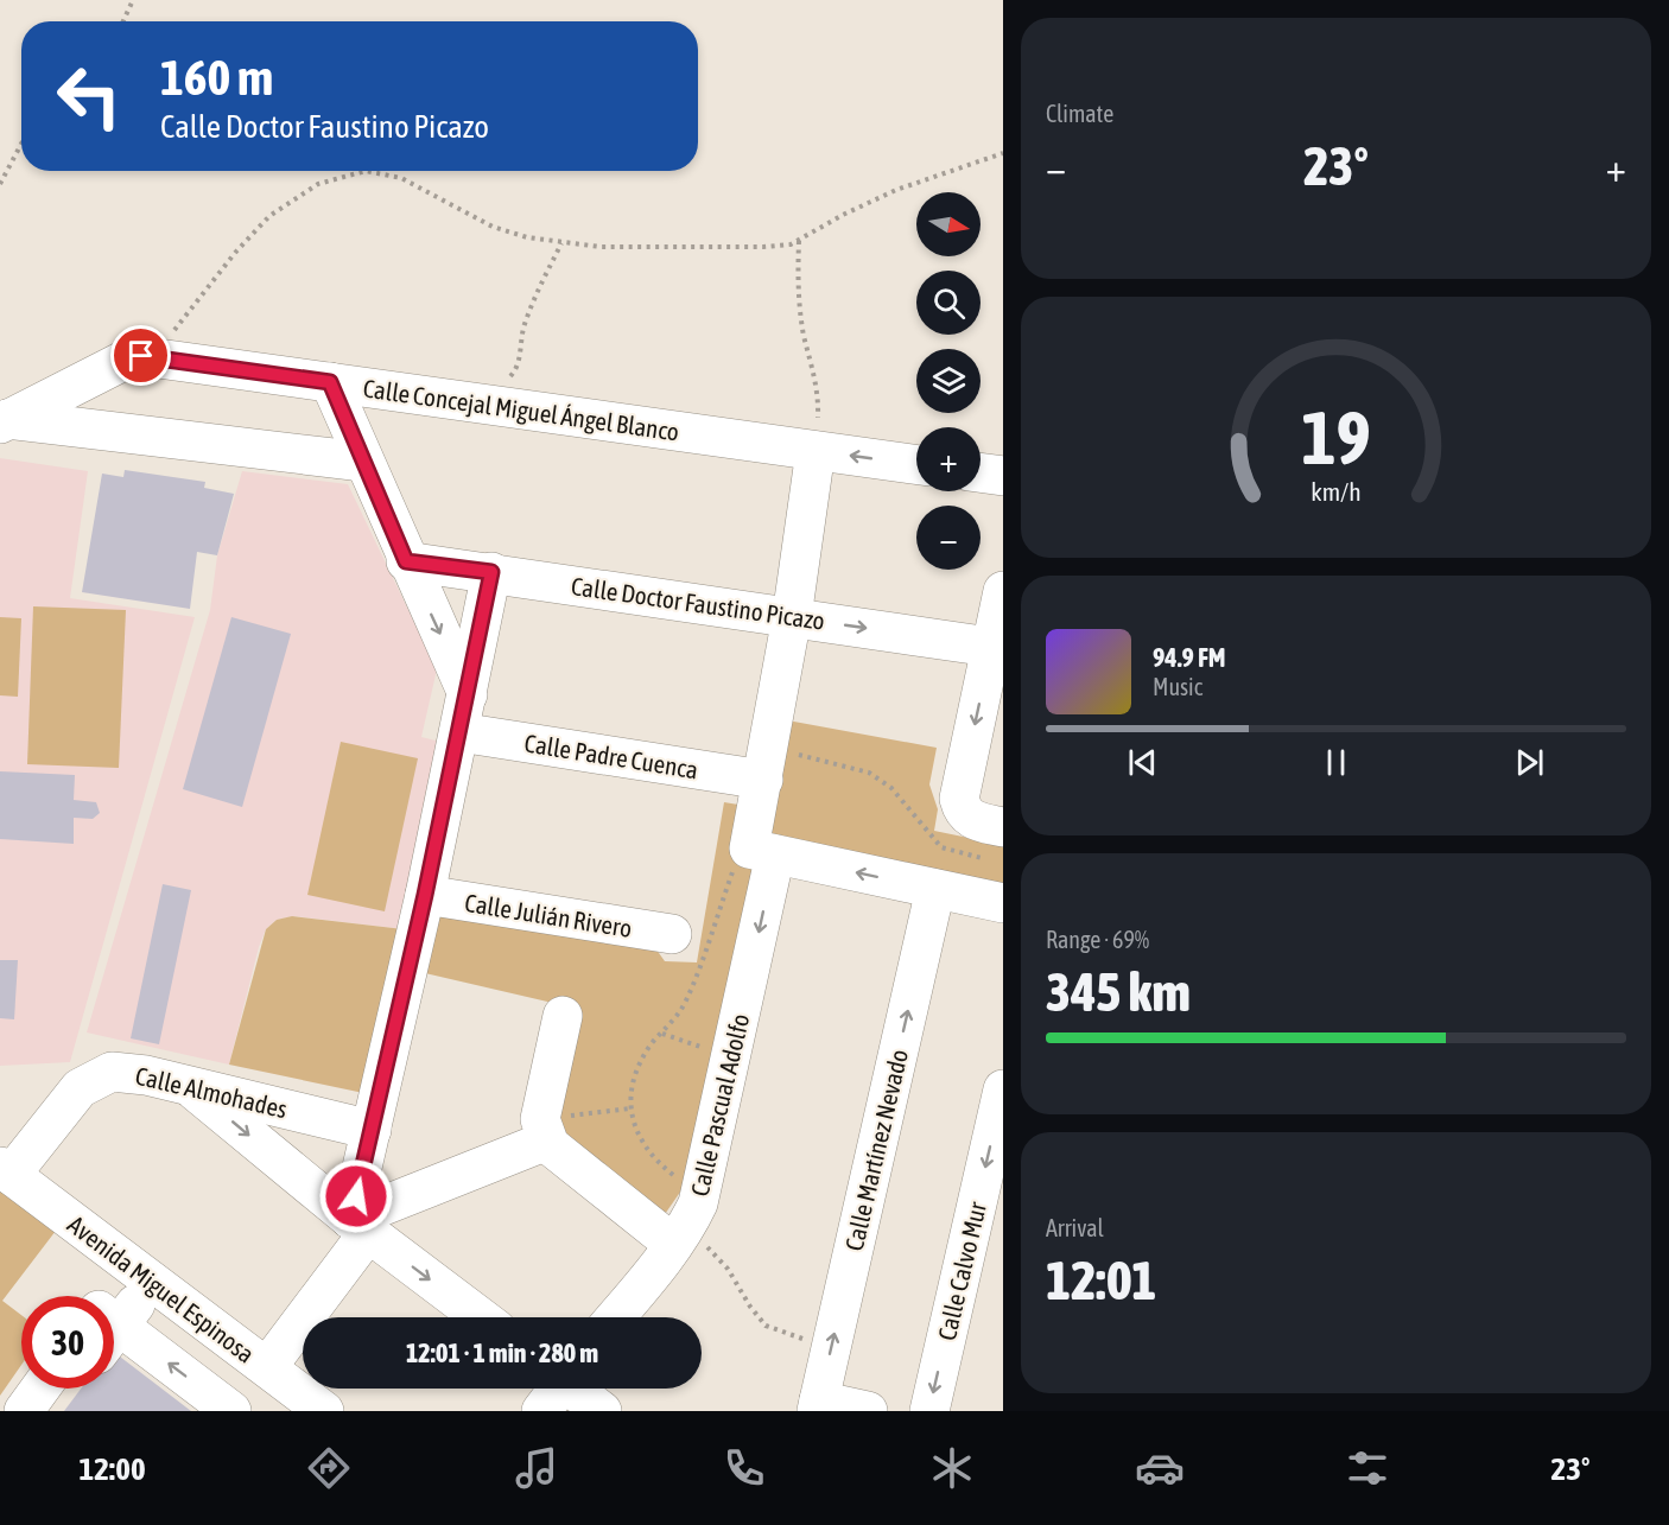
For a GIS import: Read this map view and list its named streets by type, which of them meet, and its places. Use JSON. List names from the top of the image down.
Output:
{
  "streets": {
    "street": [
      "Calle Concejal Miguel Ángel Blanco",
      "Calle Doctor Faustino Picazo",
      "Calle Padre Cuenca",
      "Calle Julián Rivero",
      "Calle Almohades",
      "Calle Pascual Adolfo",
      "Calle Martínez Nevado",
      "Calle Calvo Mur",
      "Avenida Miguel Espinosa"
    ]
  },
  "crossings": [
    ["Calle Concejal Miguel Ángel Blanco", "Calle Pascual Adolfo"],
    ["Calle Doctor Faustino Picazo", "Calle Pascual Adolfo"],
    ["Calle Padre Cuenca", "Calle Pascual Adolfo"],
    ["Calle Almohades", "Avenida Miguel Espinosa"]
  ],
  "one_way": ["Calle Martínez Nevado", "Calle Calvo Mur"],
  "north": "right",
  "page": {
    "tile": [
      "Climate",
      ["Range · 69%", "345 km"],
      ["Arrival", "12:01"]
    ],
    "turn": ["160 m", "Calle Doctor Faustino Picazo"],
    "heat": ["−", "23°", "+"],
    "map_buttons": ["+", "−"],
    "song": ["94.9 FM", "Music"],
    "limit": "30",
    "trip": "12:01 · 1 min · 280 m",
    "tabs": ["12:00", "23°"],
    "gauge": ["19", "km/h"]
  }
}
